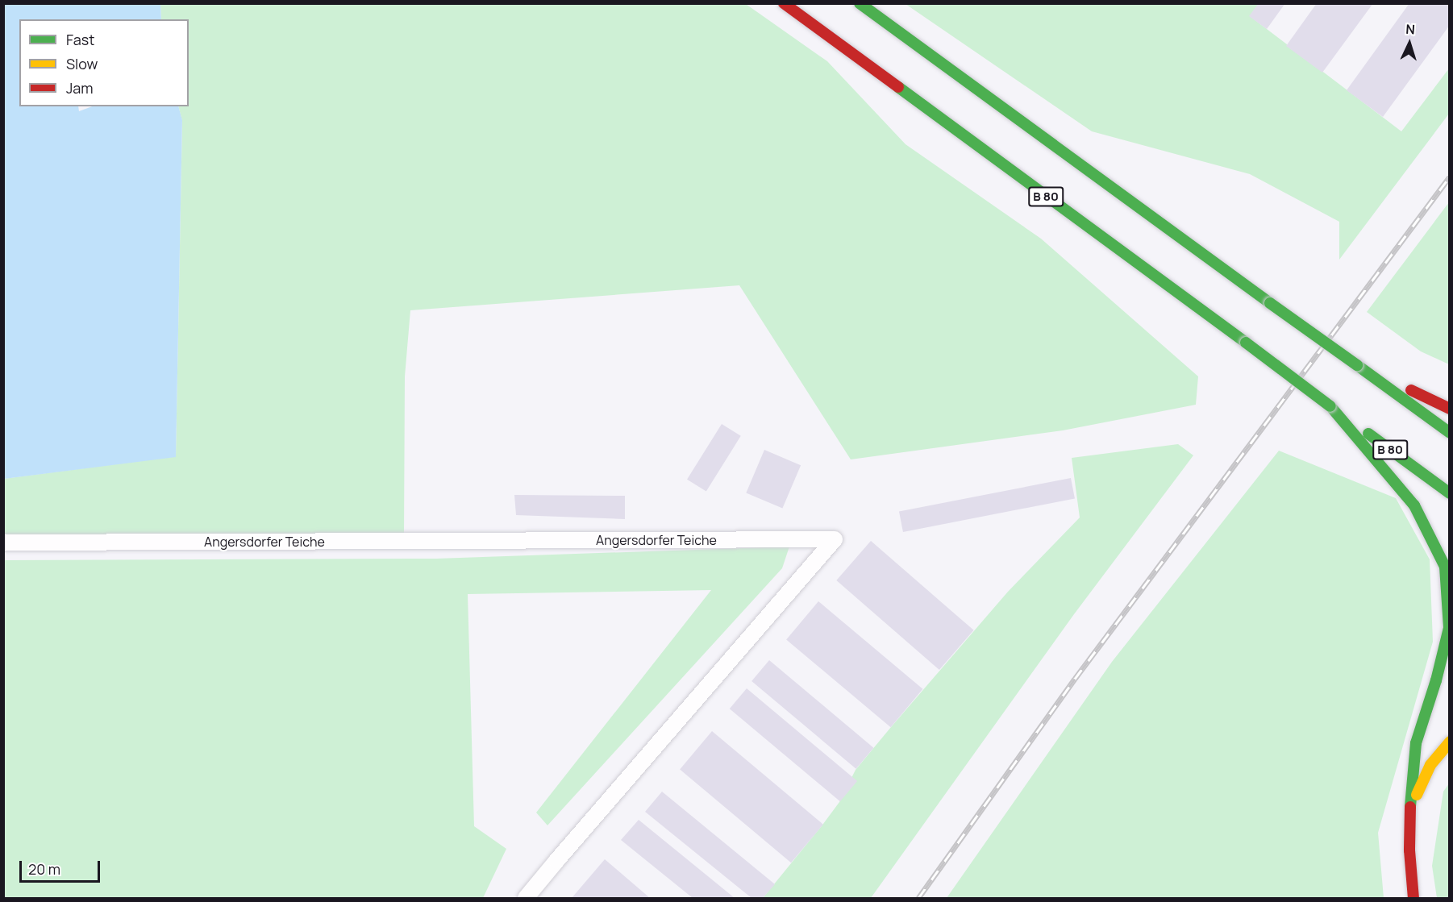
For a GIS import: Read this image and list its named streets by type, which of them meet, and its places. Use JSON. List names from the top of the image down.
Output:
{
  "streets": {
    "highway": ["B 80"],
    "lane": ["Angersdorfer Teiche"]
  },
  "legend": ["Fast", "Slow", "Jam"],
  "scale_bar": "20 m",
  "north": "top"
}
